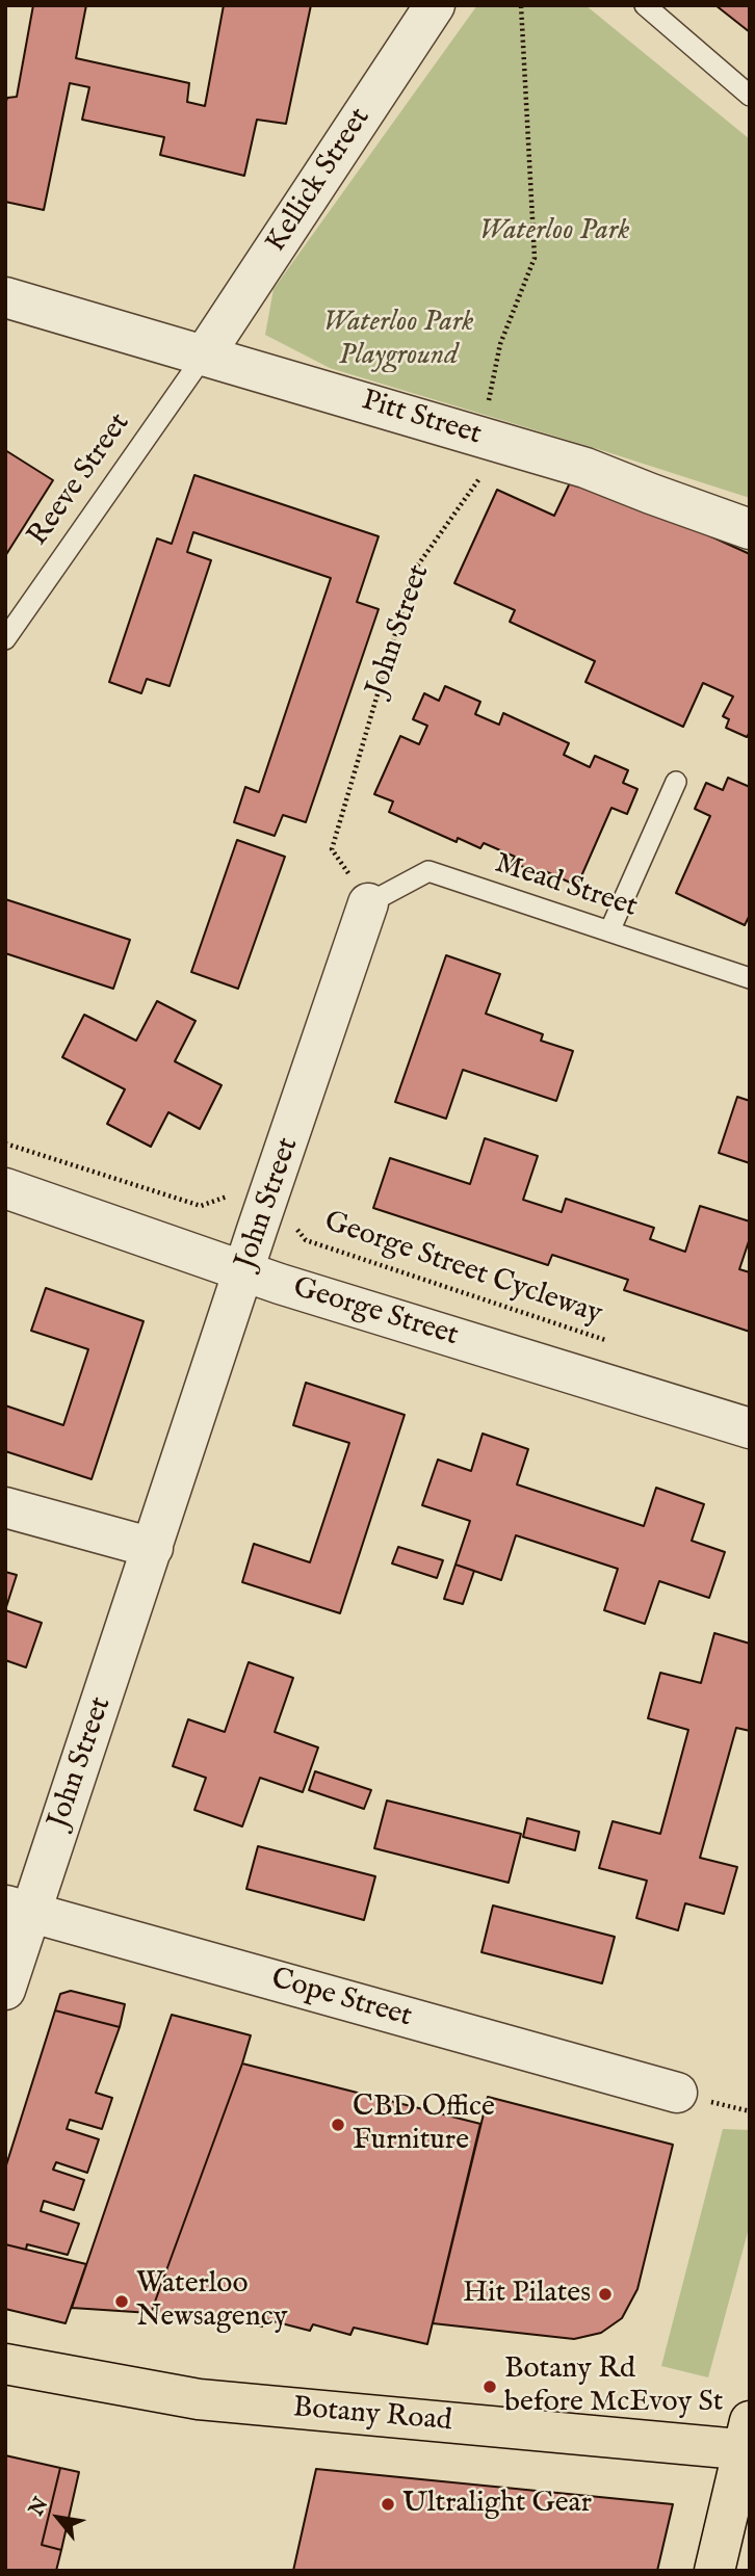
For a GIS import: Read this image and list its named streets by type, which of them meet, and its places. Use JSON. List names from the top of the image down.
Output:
{
  "streets": {
    "main road": ["Botany Road"],
    "street": [
      "Kellick Street",
      "Pitt Street",
      "John Street",
      "George Street",
      "Cope Street"
    ],
    "lane": ["Reeve Street", "Mead Street"],
    "path": ["George Street Cycleway"]
  },
  "crossings": [
    ["Kellick Street", "Pitt Street"],
    ["Kellick Street", "Reeve Street"],
    ["Pitt Street", "Reeve Street"],
    ["Pitt Street", "John Street"],
    ["John Street", "Mead Street"],
    ["John Street", "George Street Cycleway"],
    ["John Street", "George Street"],
    ["John Street", "Cope Street"]
  ],
  "parks": ["Waterloo Park", "Waterloo Park Playground"],
  "places": [
    "CBD Office Furniture",
    "Hit Pilates",
    "Waterloo Newsagency",
    "Botany Rd before McEvoy St",
    "Ultralight Gear"
  ],
  "north": "top left"
}
